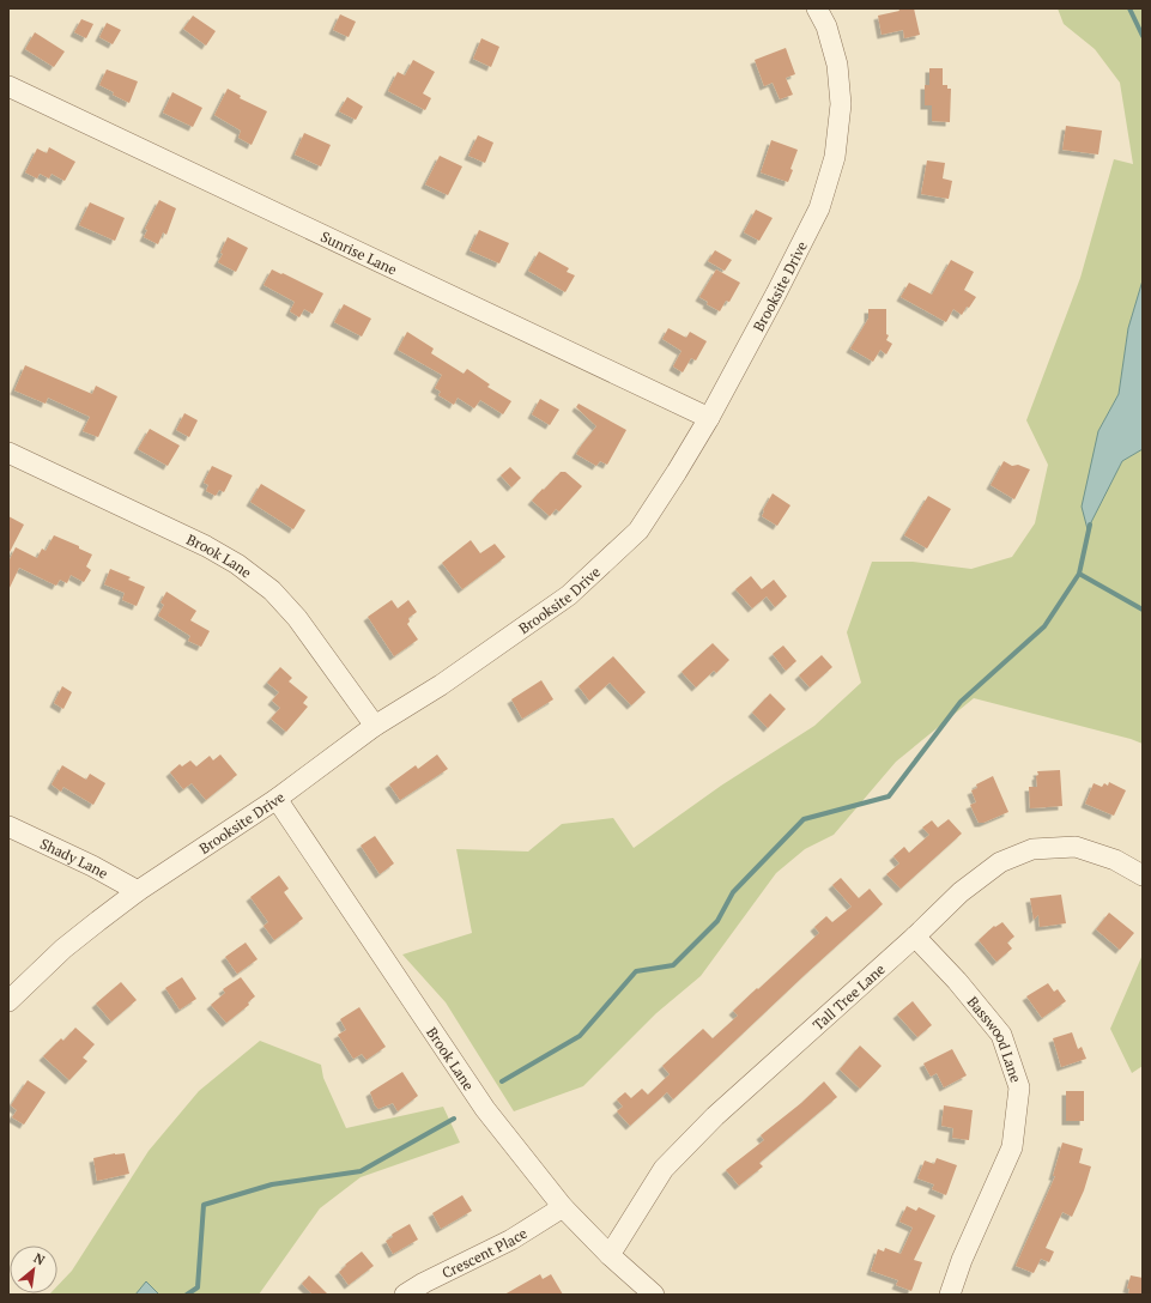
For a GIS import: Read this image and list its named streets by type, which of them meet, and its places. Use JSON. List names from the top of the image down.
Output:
{
  "streets": {
    "street": [
      "Sunrise Lane",
      "Brooksite Drive",
      "Brook Lane",
      "Shady Lane",
      "Tall Tree Lane",
      "Basswood Lane",
      "Crescent Place"
    ]
  },
  "crossings": [
    ["Sunrise Lane", "Brooksite Drive"],
    ["Brooksite Drive", "Brook Lane"],
    ["Brooksite Drive", "Shady Lane"],
    ["Brook Lane", "Tall Tree Lane"],
    ["Brook Lane", "Crescent Place"],
    ["Tall Tree Lane", "Basswood Lane"]
  ],
  "north": "top right"
}
